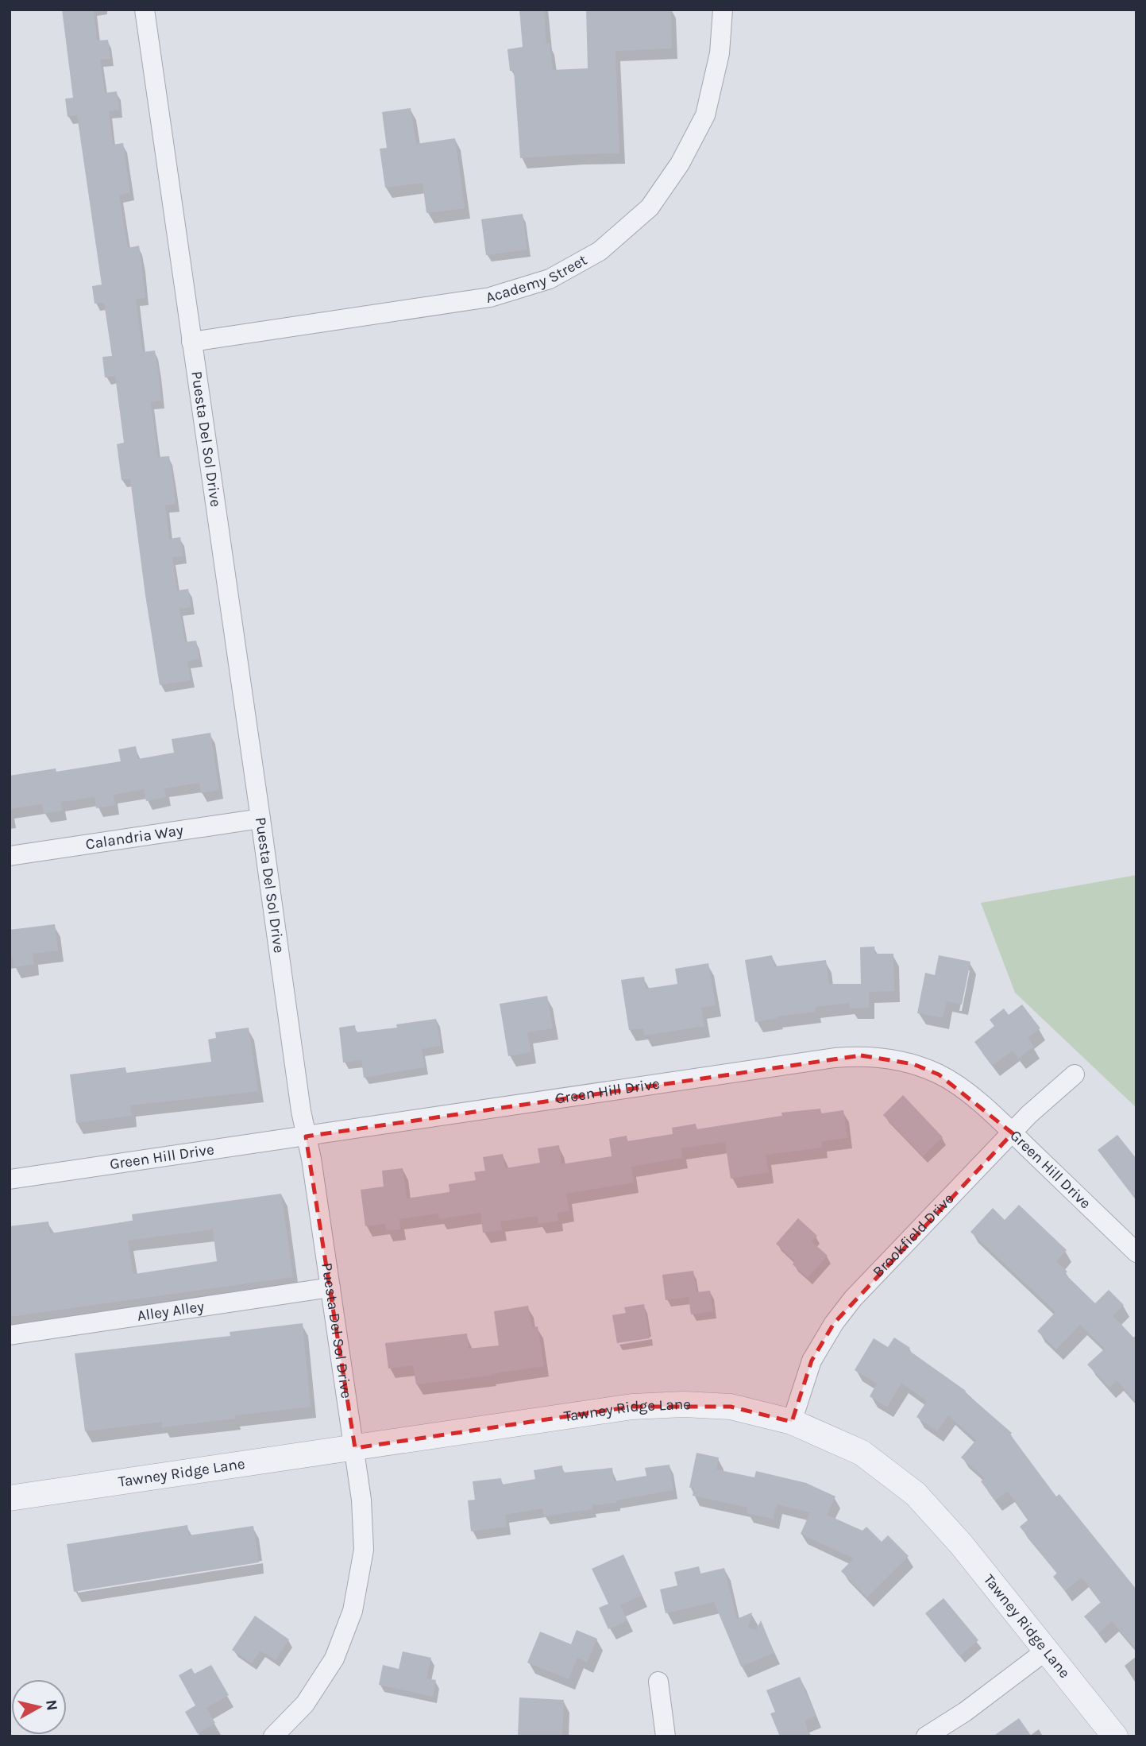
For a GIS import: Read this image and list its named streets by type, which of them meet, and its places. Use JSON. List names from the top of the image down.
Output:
{
  "streets": {
    "street": [
      "Academy Street",
      "Puesta Del Sol Drive",
      "Calandria Way",
      "Green Hill Drive",
      "Brookfield Drive",
      "Alley Alley",
      "Tawney Ridge Lane"
    ]
  },
  "crossings": [
    ["Academy Street", "Puesta Del Sol Drive"],
    ["Puesta Del Sol Drive", "Calandria Way"],
    ["Puesta Del Sol Drive", "Green Hill Drive"],
    ["Puesta Del Sol Drive", "Alley Alley"],
    ["Puesta Del Sol Drive", "Tawney Ridge Lane"],
    ["Green Hill Drive", "Brookfield Drive"],
    ["Brookfield Drive", "Tawney Ridge Lane"]
  ],
  "north": "right"
}
